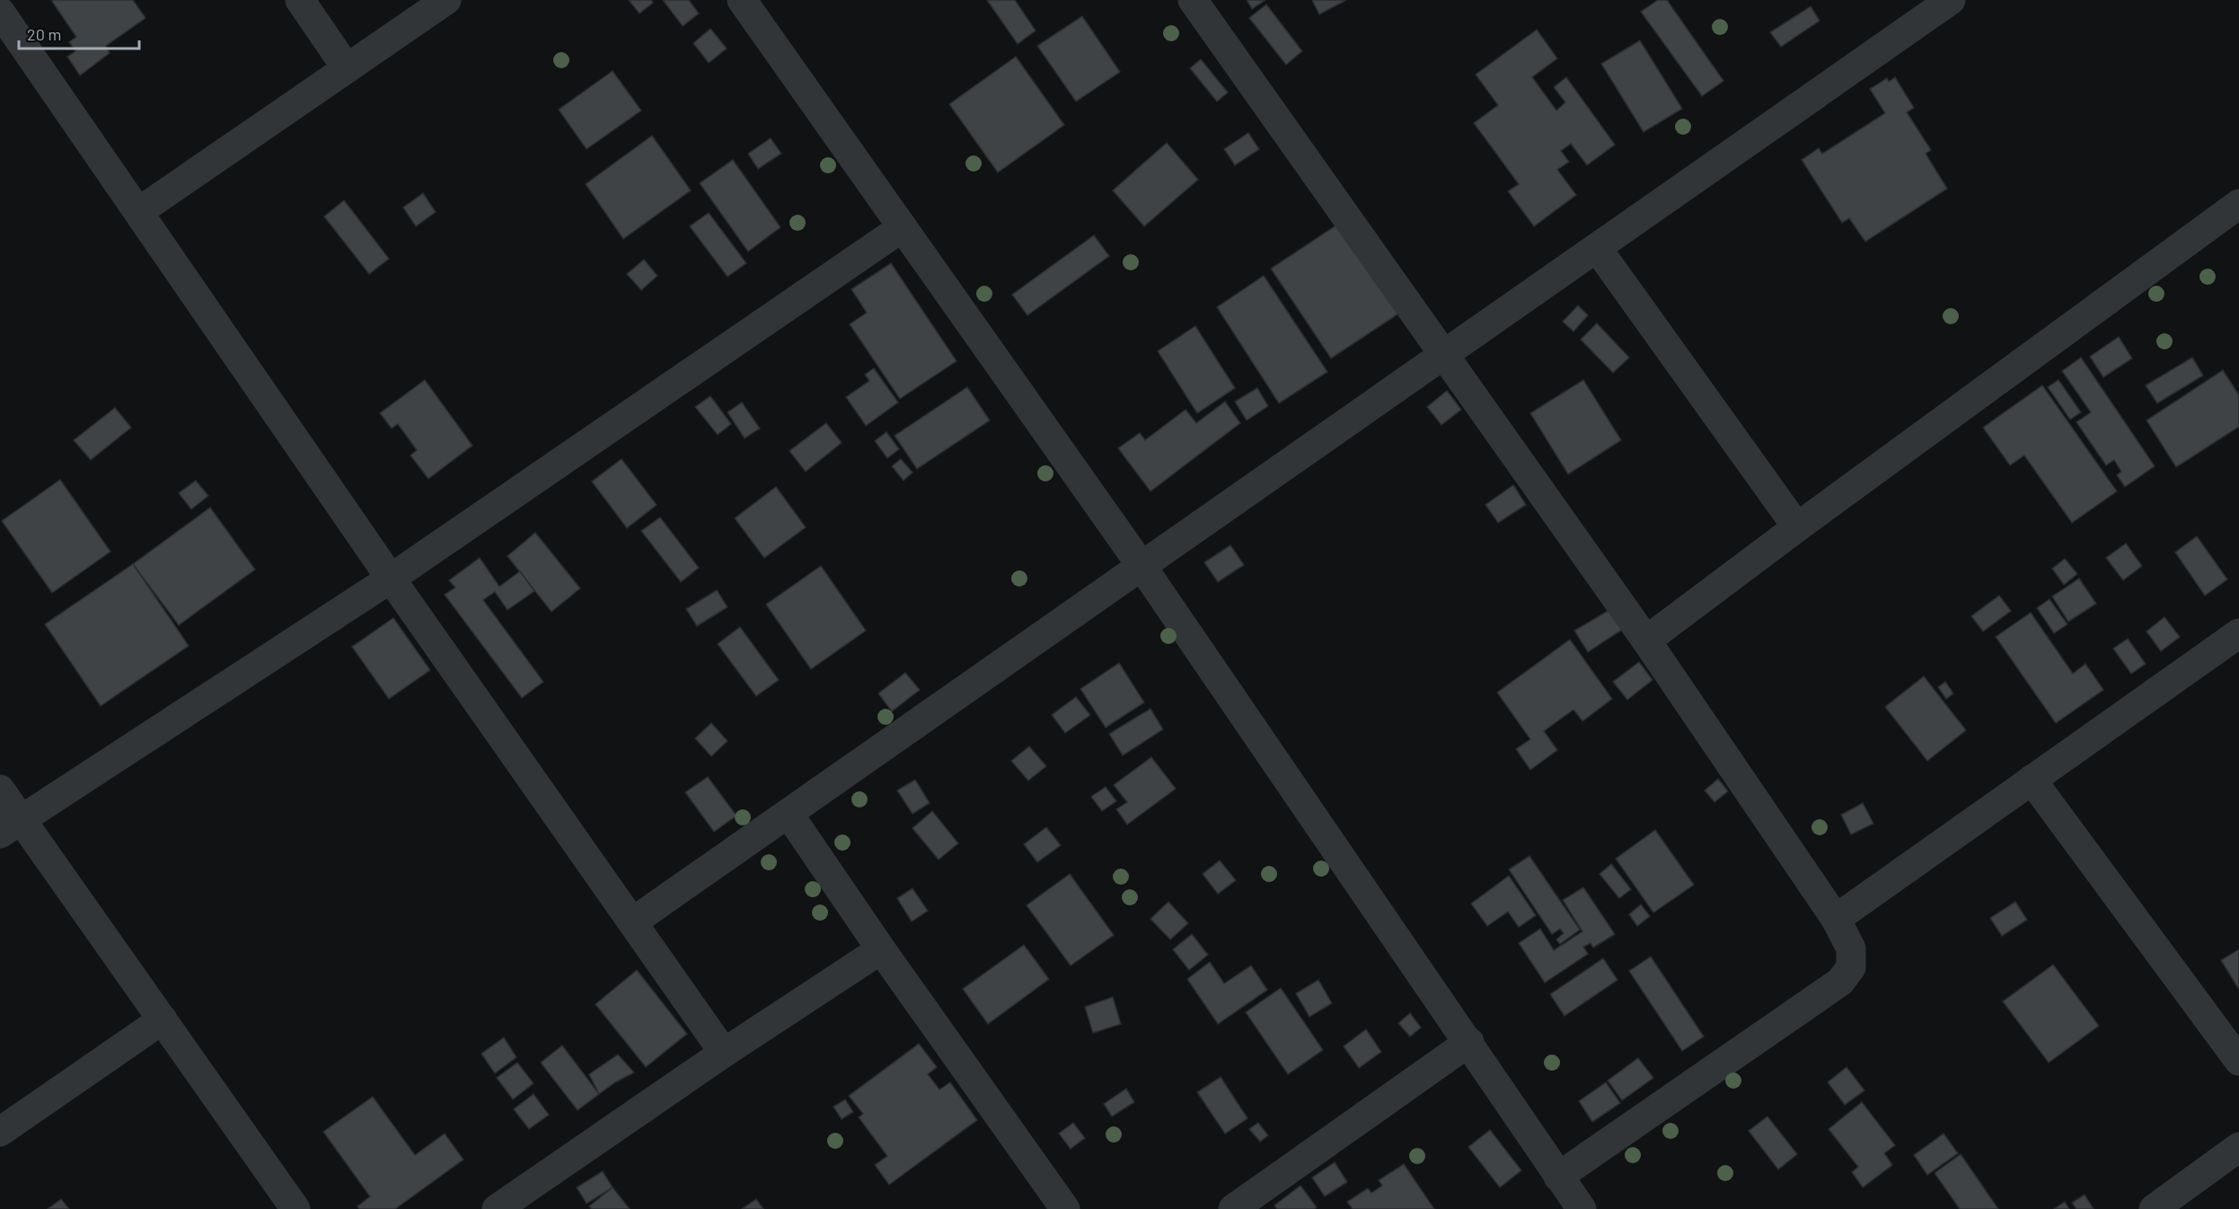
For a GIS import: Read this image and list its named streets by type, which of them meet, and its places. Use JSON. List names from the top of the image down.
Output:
{
  "scale_bar": "20 m"
}
